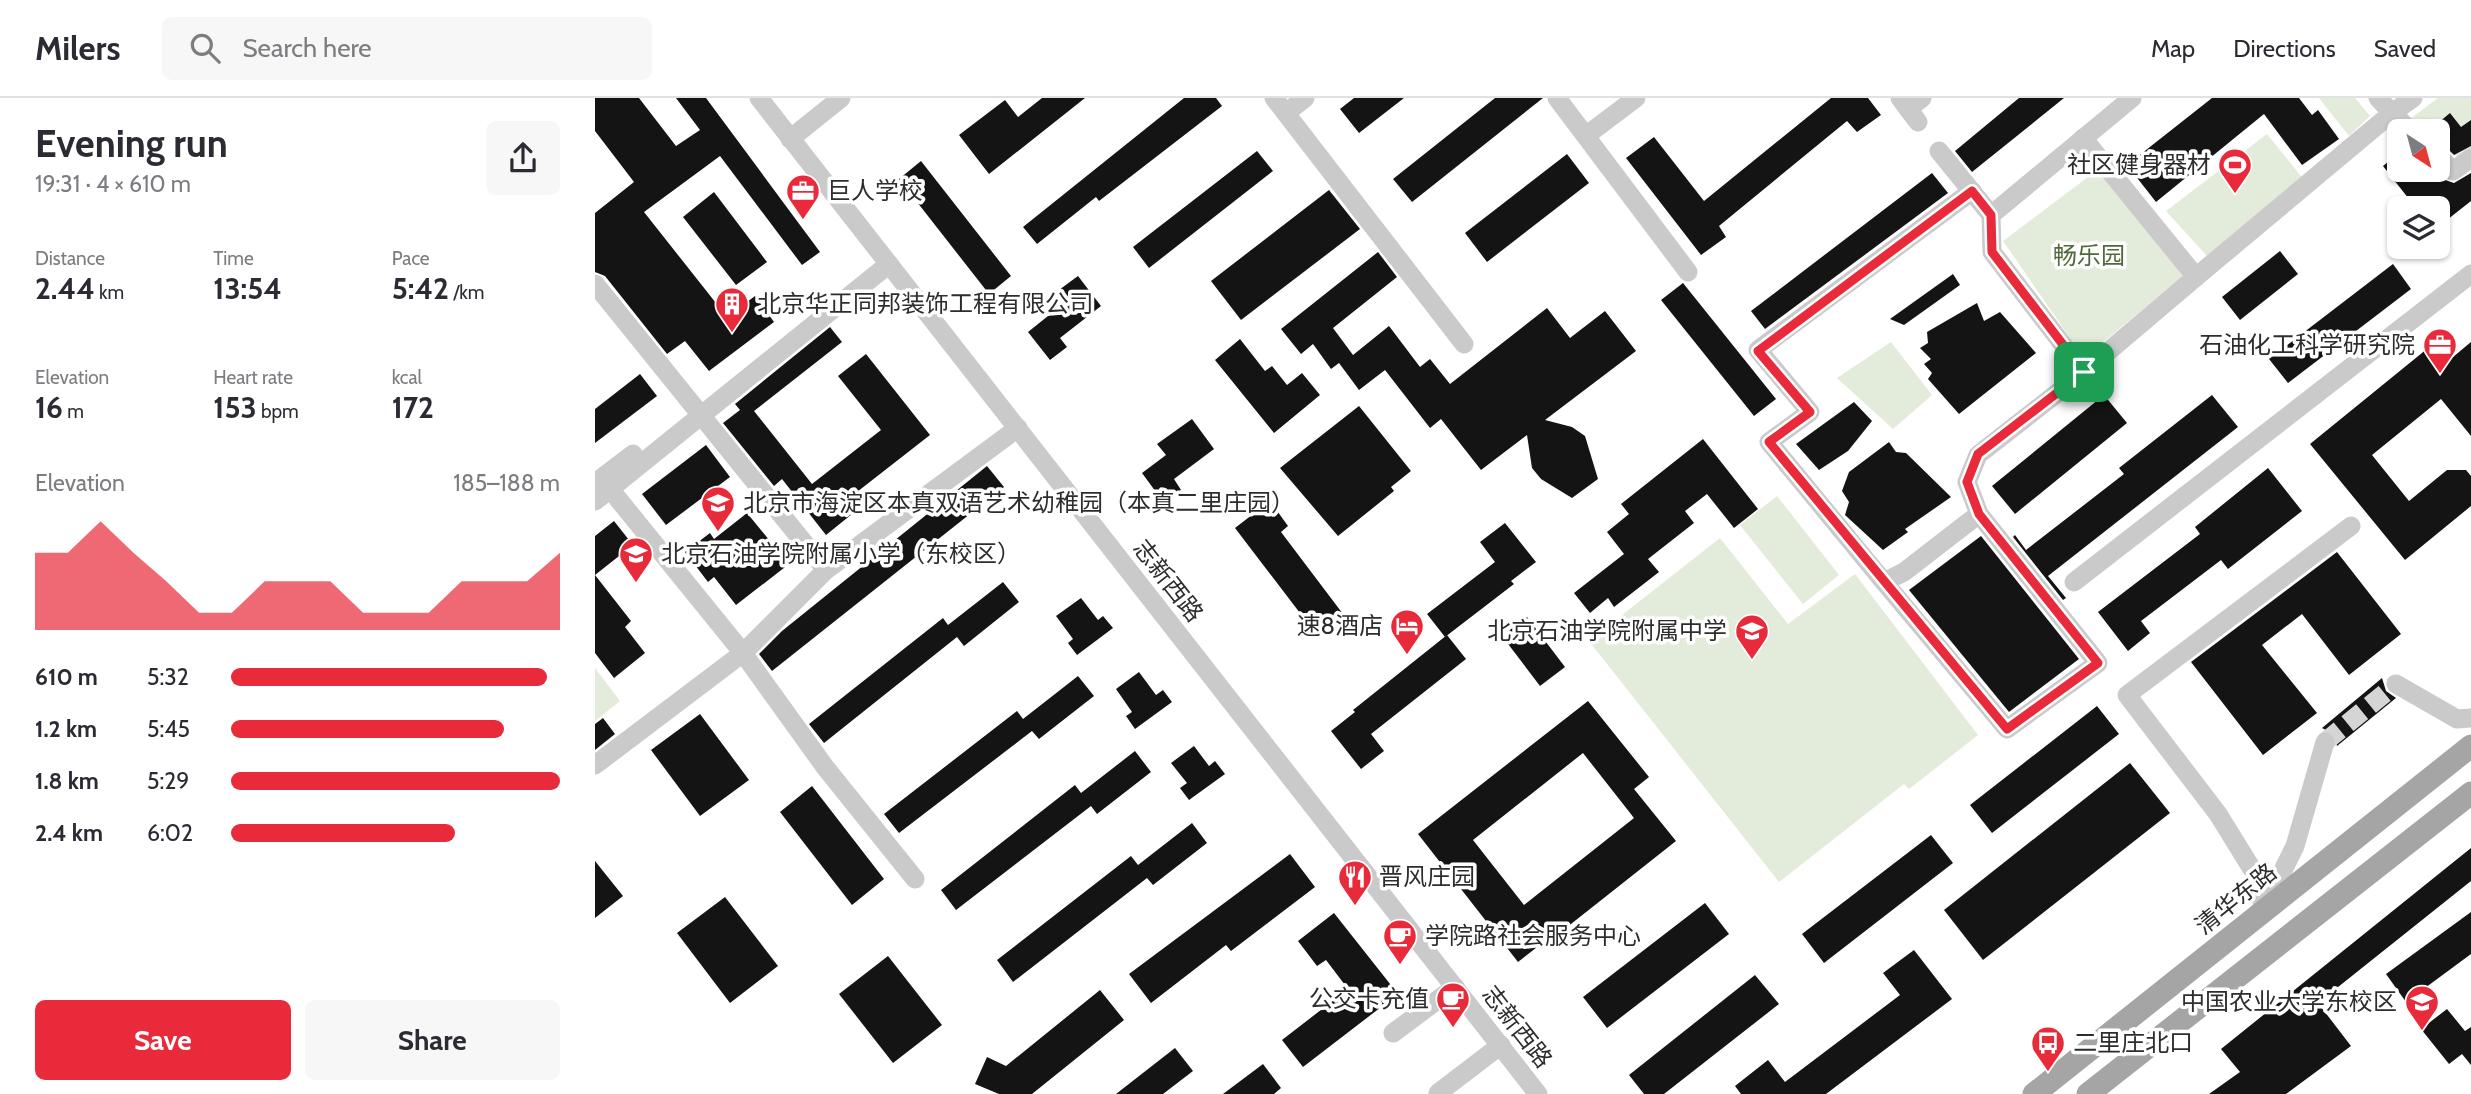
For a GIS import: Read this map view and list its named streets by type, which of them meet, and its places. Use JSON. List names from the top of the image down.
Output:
{
  "streets": {
    "main road": ["清华东路"],
    "street": ["志新西路"]
  },
  "parks": ["畅乐园"],
  "places": {
    "sports": ["社区健身器材"],
    "office": ["巨人学校", "石油化工科学研究院"],
    "building": ["北京华正同邦装饰工程有限公司"],
    "school or university": [
      "北京市海淀区本真双语艺术幼稚园（本真二里庄园）",
      "北京石油学院附属小学（东校区）",
      "北京石油学院附属中学",
      "中国农业大学东校区"
    ],
    "hotel": ["速8酒店"],
    "restaurant": ["晋风庄园"],
    "cafe": ["学院路社会服务中心", "公交卡充值"],
    "bus stop": ["二里庄北口"]
  },
  "north": "bottom right",
  "page": {
    "header": "Milers",
    "search": "Search here",
    "nav": ["Map", "Directions", "Saved"],
    "heading": ["Evening run", "19:31 · 4 × 610 m"],
    "stats": [
      ["Distance", "2.44 km"],
      ["Time", "13:54"],
      ["Pace", "5:42 /km"],
      ["Elevation", "16 m"],
      ["Heart rate", "153 bpm"],
      ["kcal", "172"]
    ],
    "chart": ["Elevation", "185–188 m"],
    "list": [
      {
        "name": "610 m",
        "note": "5:32"
      },
      {
        "name": "1.2 km",
        "note": "5:45"
      },
      {
        "name": "1.8 km",
        "note": "5:29"
      },
      {
        "name": "2.4 km",
        "note": "6:02"
      }
    ],
    "buttons": ["Save", "Share"]
  }
}
